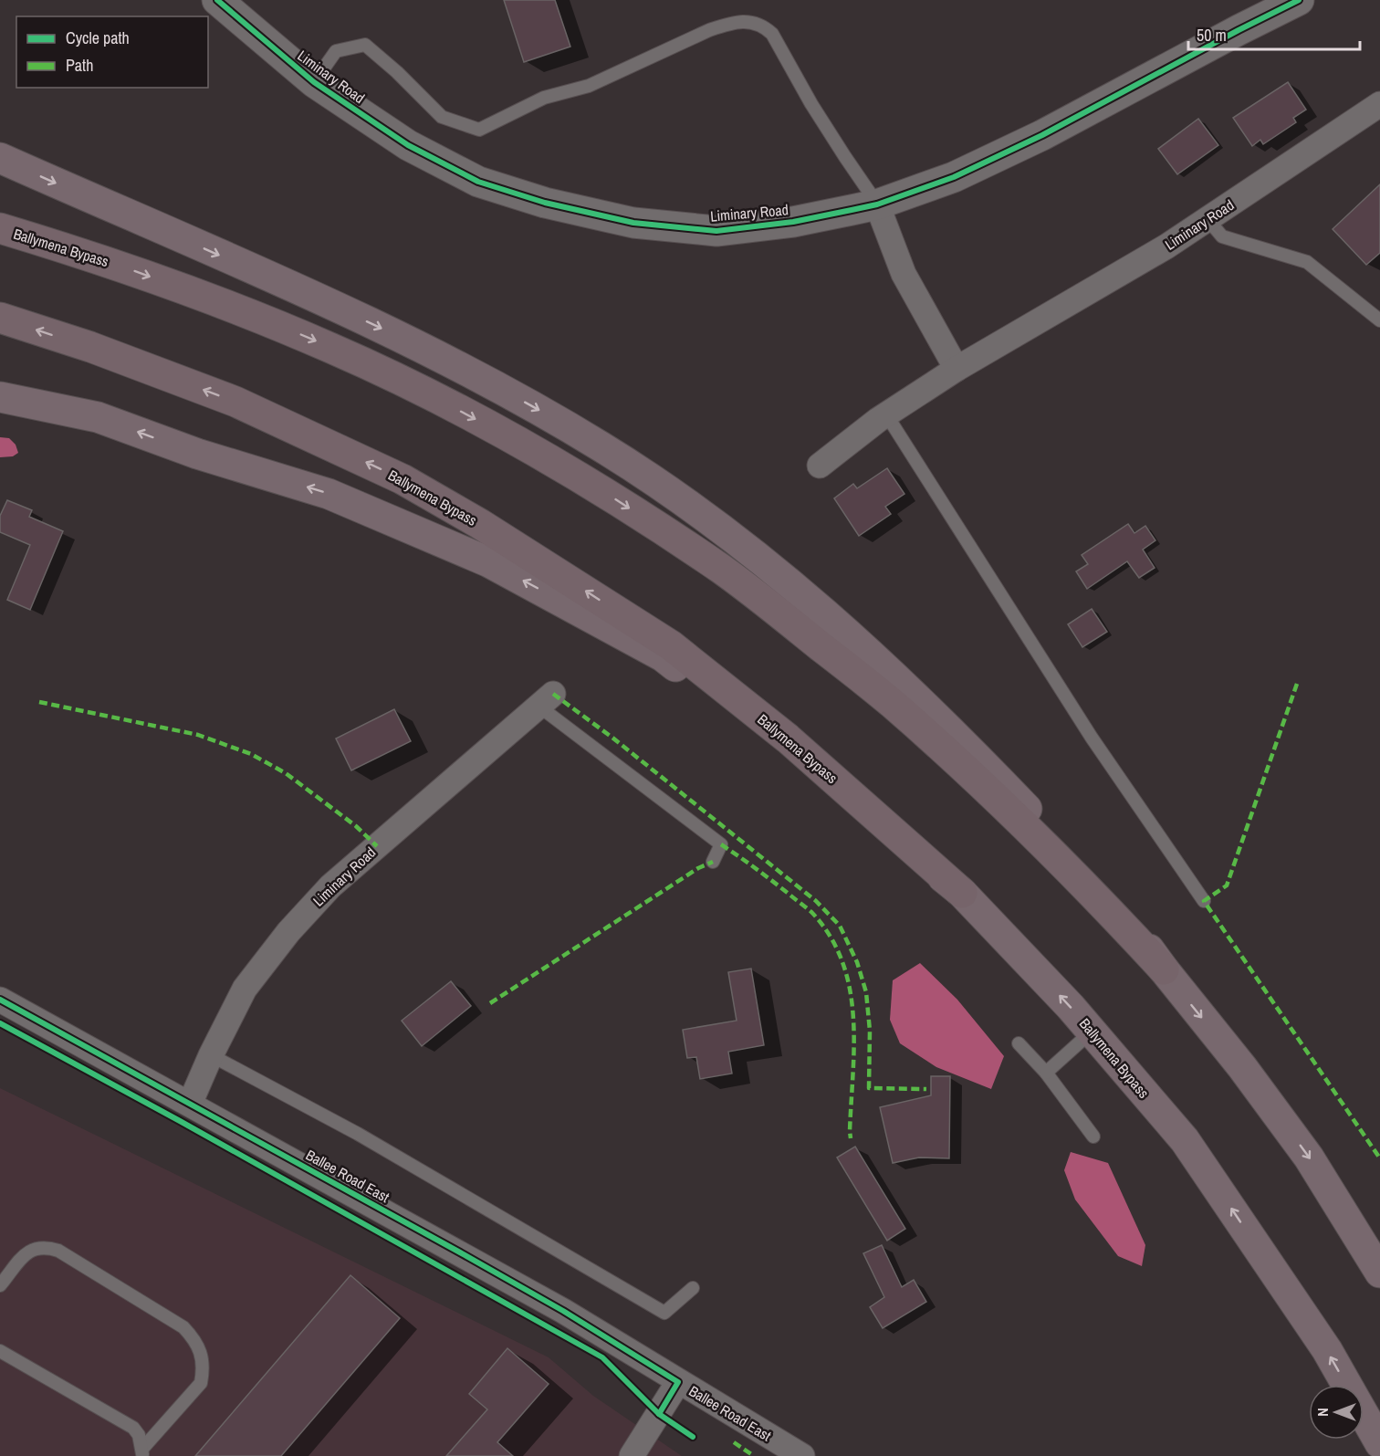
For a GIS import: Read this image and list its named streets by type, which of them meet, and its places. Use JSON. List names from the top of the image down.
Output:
{
  "streets": {
    "highway": ["Ballymena Bypass"],
    "street": ["Liminary Road", "Ballee Road East"]
  },
  "crossings": [
    ["Liminary Road", "Ballee Road East"]
  ],
  "legend": ["Cycle path", "Path"],
  "scale_bar": "50 m",
  "north": "left"
}
